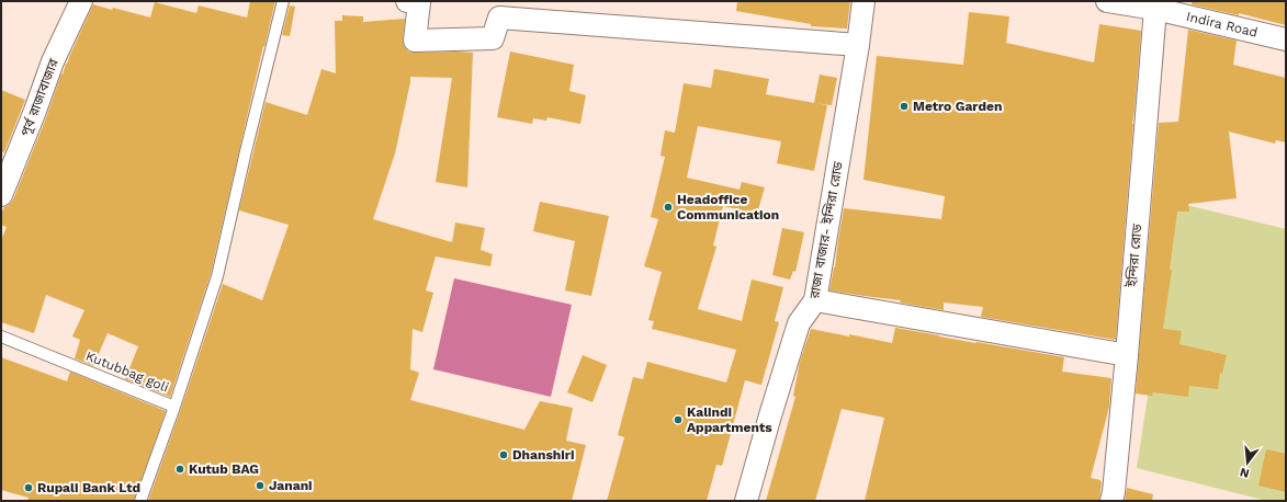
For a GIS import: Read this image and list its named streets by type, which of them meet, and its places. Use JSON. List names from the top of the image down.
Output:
{
  "streets": {
    "street": [
      "Indira Road",
      "পূর্ব রাজাবাজার",
      "রাজা বাজার- ইন্দিরা রোড",
      "ইন্দিরা রোড"
    ],
    "lane": ["Kutubbag goli"]
  },
  "crossings": [
    ["Indira Road", "ইন্দিরা রোড"]
  ],
  "places": [
    "Metro Garden",
    "Headoffice Communication",
    "Kalindi Appartments",
    "Dhanshiri",
    "Kutub BAG",
    "Janani",
    "Rupali Bank Ltd"
  ],
  "north": "bottom"
}
